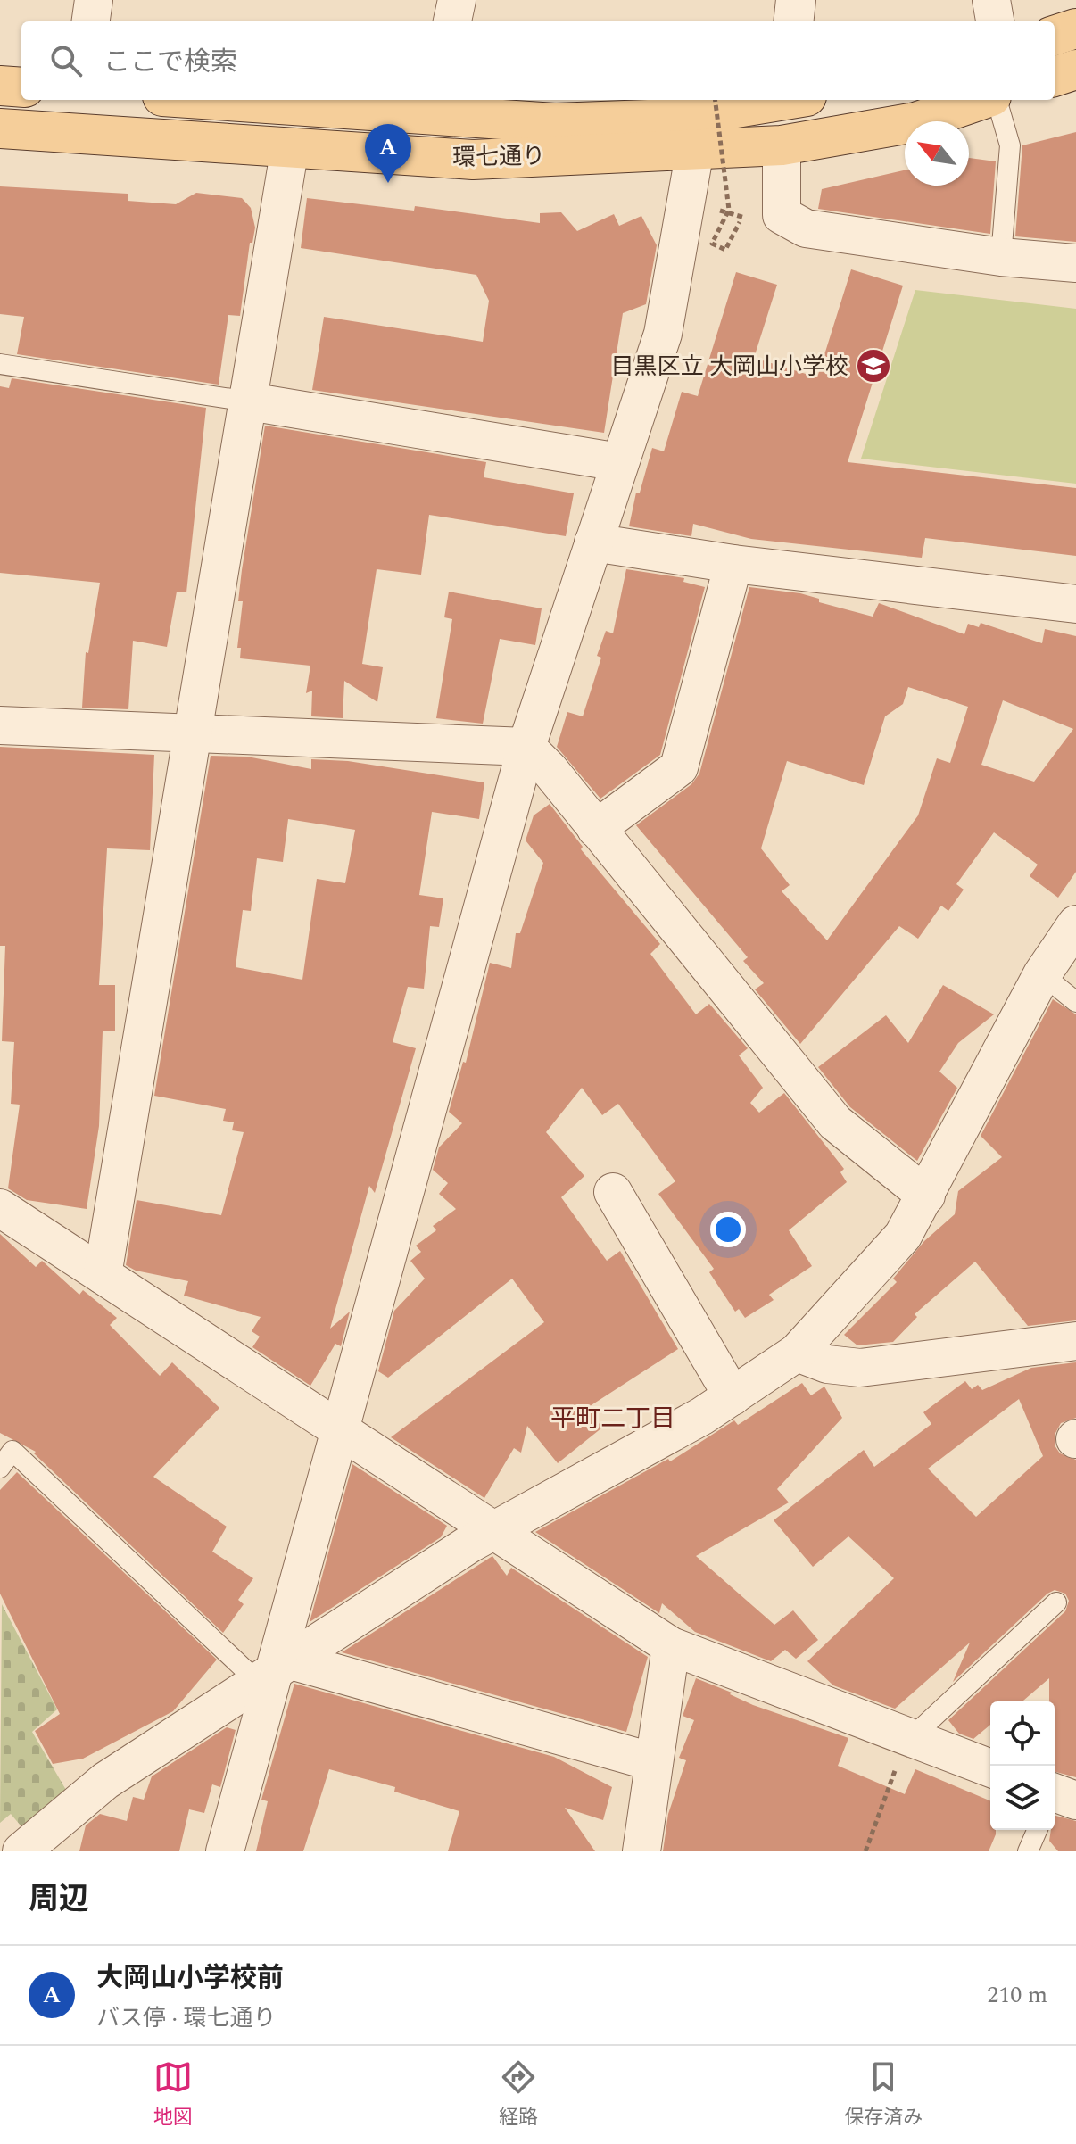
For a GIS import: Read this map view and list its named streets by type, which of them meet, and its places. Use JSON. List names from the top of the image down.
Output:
{
  "streets": {
    "main road": ["環七通り"]
  },
  "districts": ["平町二丁目"],
  "places": {
    "school or university": ["目黒区立 大岡山小学校"]
  },
  "north": "top left",
  "page": {
    "search": "ここで検索",
    "pins": "A",
    "heading": "周辺",
    "list": [
      {
        "mark": "A",
        "name": "大岡山小学校前",
        "note": "バス停 · 環七通り",
        "value": "210 m"
      }
    ],
    "nav": ["地図", "経路", "保存済み"]
  }
}
